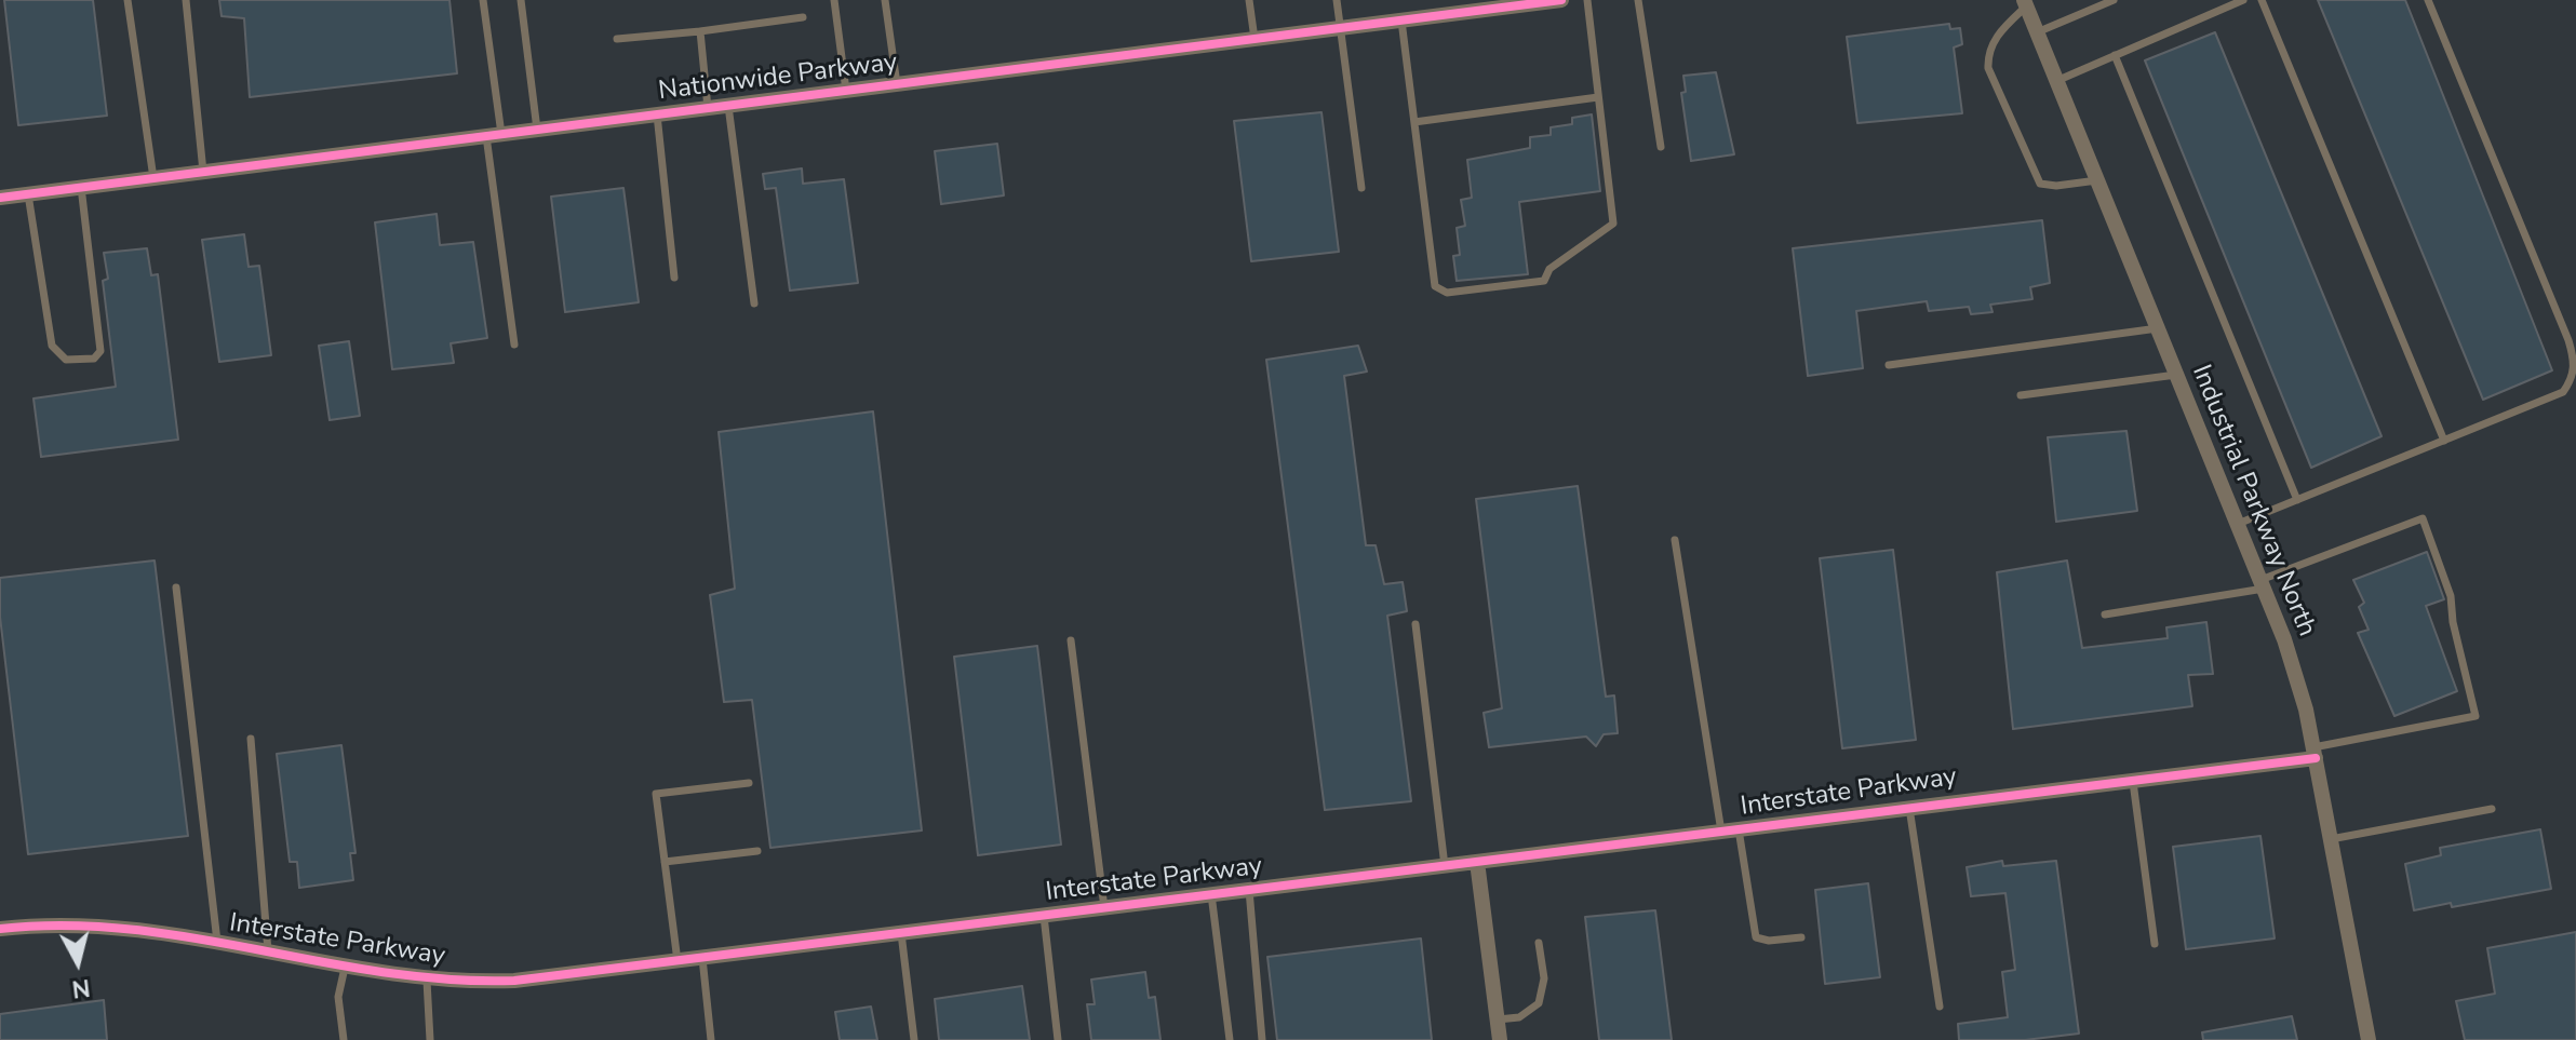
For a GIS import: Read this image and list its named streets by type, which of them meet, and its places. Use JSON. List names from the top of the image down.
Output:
{
  "streets": {
    "street": ["Nationwide Parkway", "Industrial Parkway North", "Interstate Parkway"]
  },
  "crossings": [
    ["Industrial Parkway North", "Interstate Parkway"]
  ],
  "north": "bottom"
}
